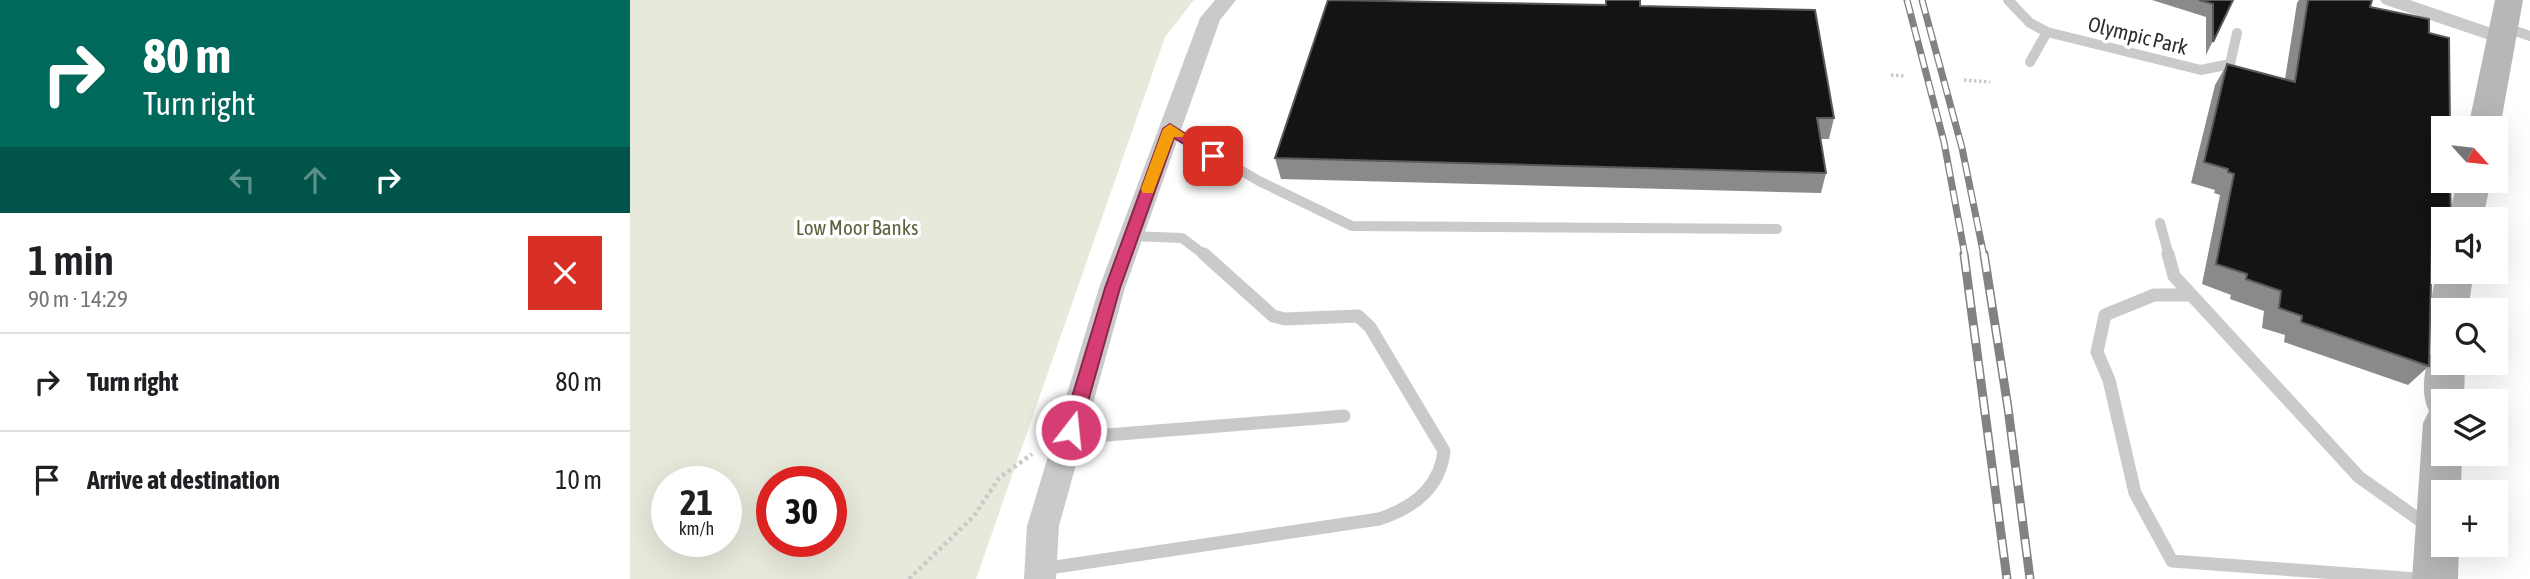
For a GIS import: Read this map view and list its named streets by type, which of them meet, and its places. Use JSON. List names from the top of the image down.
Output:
{
  "streets": {
    "lane": ["Olympic Park"]
  },
  "parks": ["Low Moor Banks"],
  "north": "bottom right",
  "page": {
    "turn": ["80 m", "Turn right"],
    "map_buttons": "+",
    "heading": ["1 min", "90 m · 14:29"],
    "list": [
      {
        "name": "Turn right",
        "value": "80 m"
      },
      {
        "name": "Arrive at destination",
        "value": "10 m"
      }
    ],
    "speed": "21 km/h",
    "limit": "30"
  }
}
